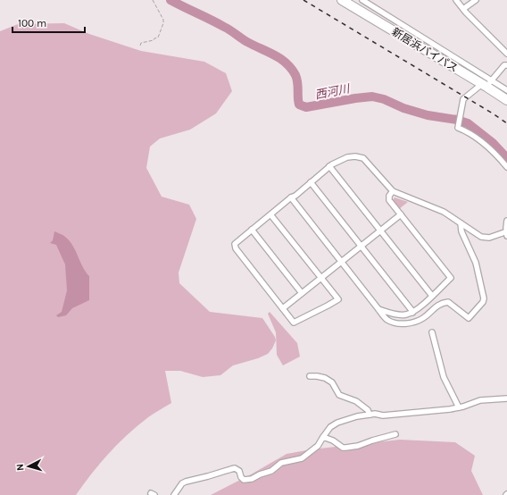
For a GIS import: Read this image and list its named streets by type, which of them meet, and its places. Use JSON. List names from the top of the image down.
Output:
{
  "streets": {
    "highway": ["新居浜バイパス"]
  },
  "water": ["西河川"],
  "scale_bar": "100 m",
  "north": "left"
}
